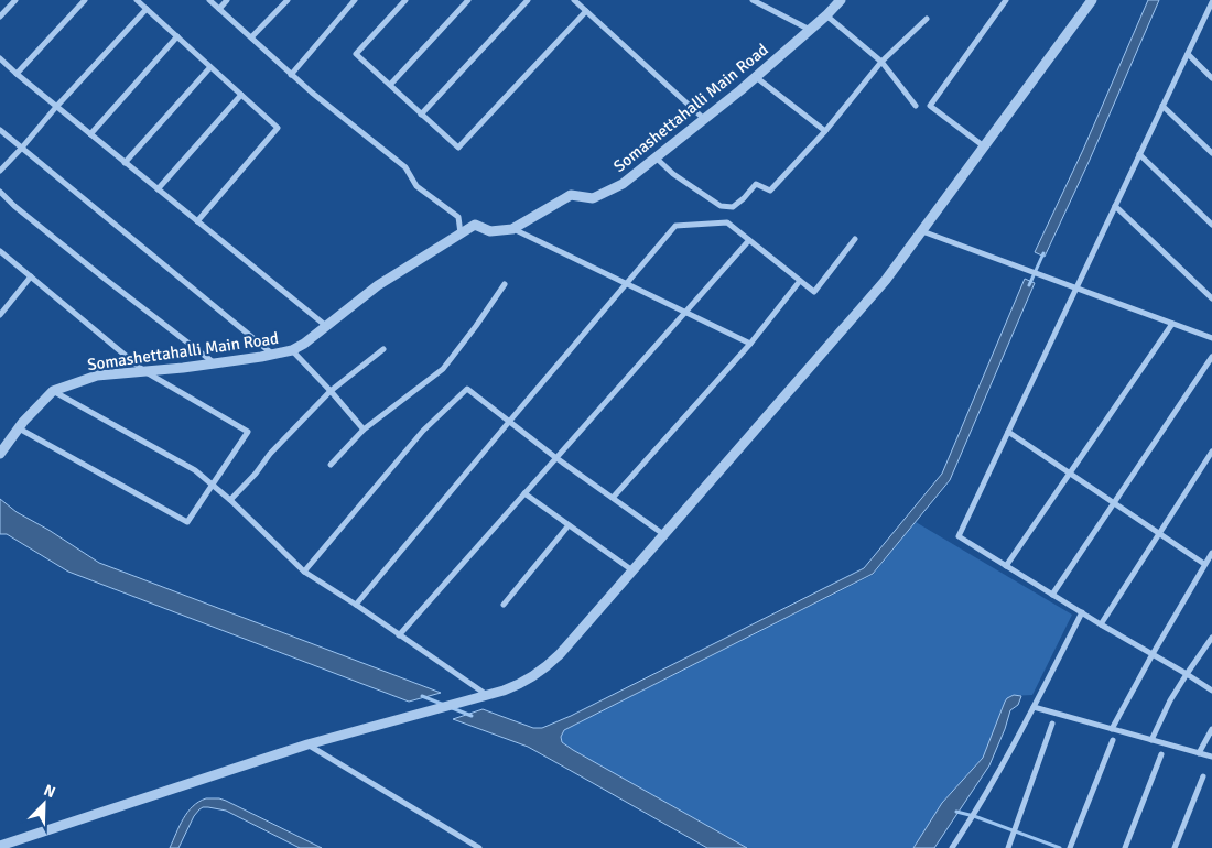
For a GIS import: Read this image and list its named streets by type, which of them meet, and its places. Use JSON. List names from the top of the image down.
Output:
{
  "streets": {
    "street": ["Somashettahalli Main Road"]
  },
  "north": "top right"
}
